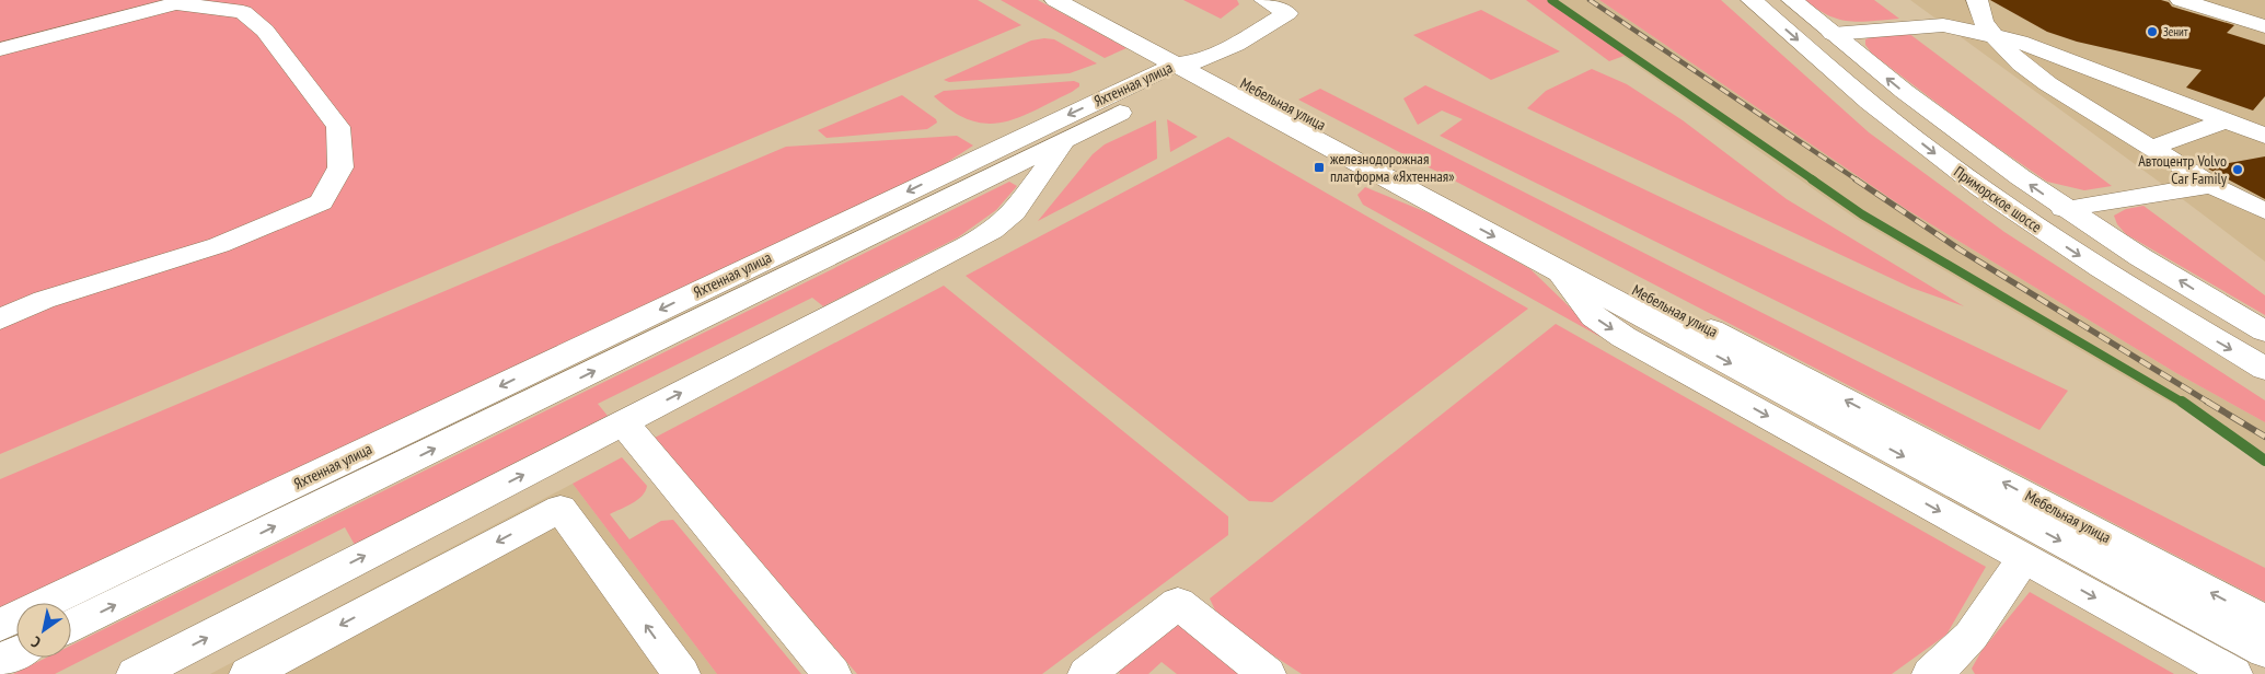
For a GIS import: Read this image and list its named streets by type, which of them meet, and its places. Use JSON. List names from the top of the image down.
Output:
{
  "streets": {
    "street": ["Яхтенная улица", "Мебельная улица", "Приморское шоссе"]
  },
  "crossings": [
    ["Яхтенная улица", "Мебельная улица"]
  ],
  "places": {
    "other": ["Зенит", "Автоцентр Volvo Car Family"],
    "transit": ["железнодорожная платформа «Яхтенная»"]
  },
  "north": "bottom left"
}
